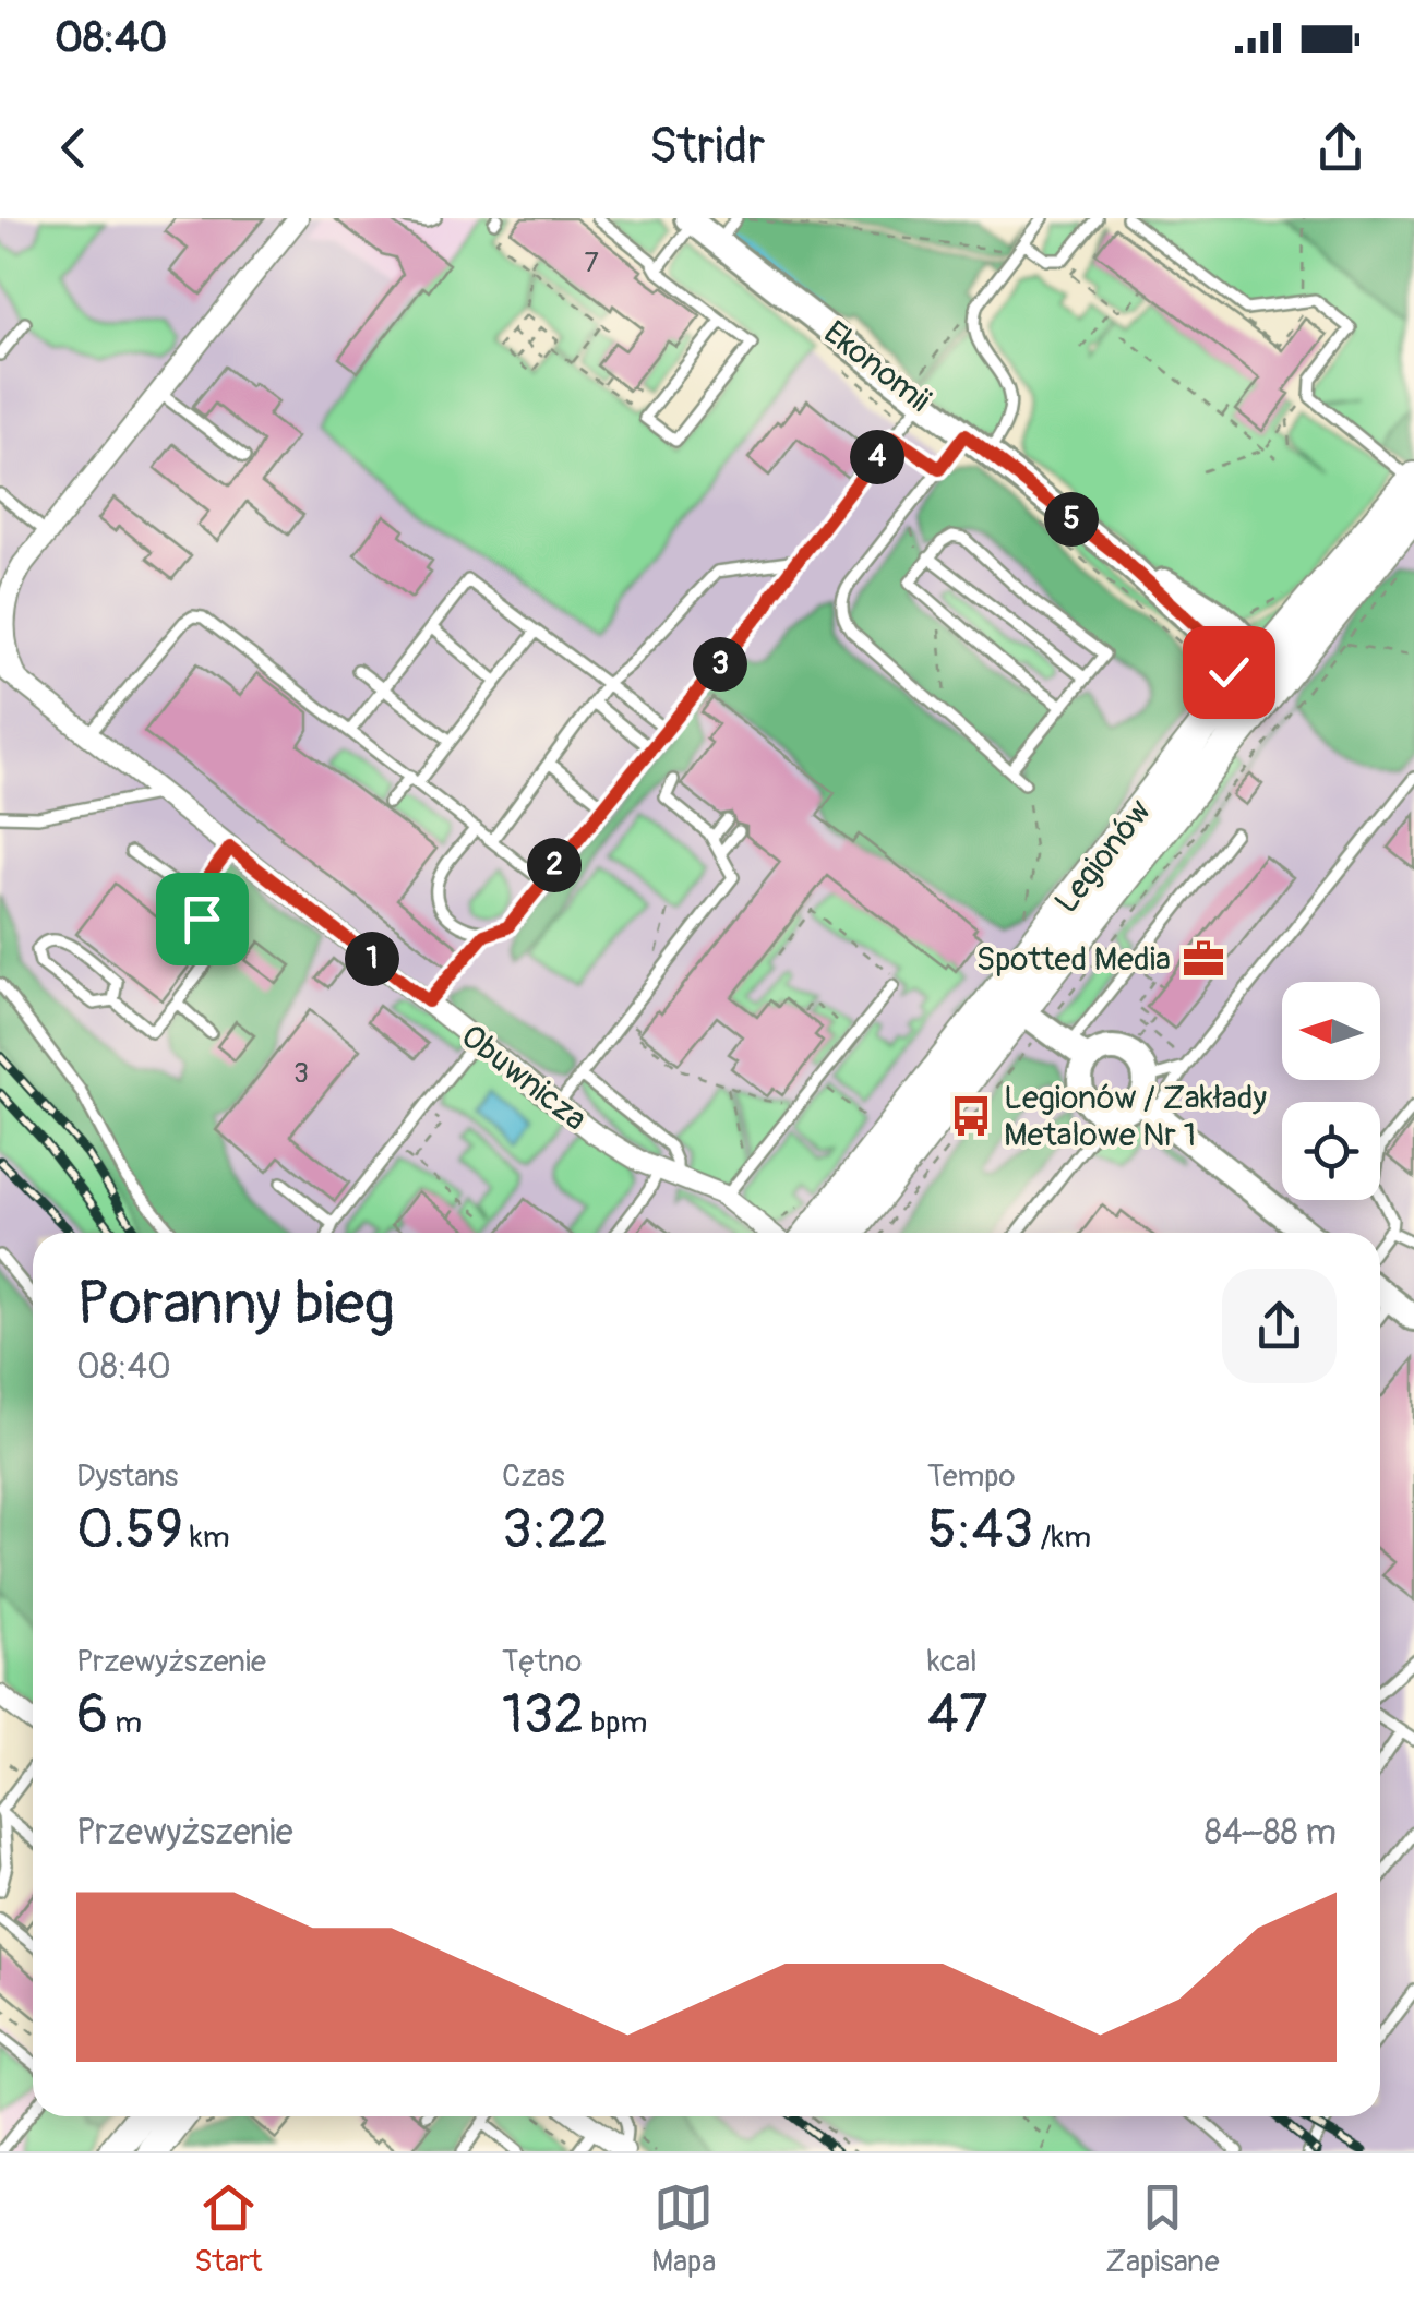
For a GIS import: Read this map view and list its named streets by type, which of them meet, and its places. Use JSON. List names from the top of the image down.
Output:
{
  "streets": {
    "main road": ["Legionów"],
    "street": ["Ekonomii", "Obuwnicza"]
  },
  "crossings": [
    ["Ekonomii", "Legionów"]
  ],
  "places": {
    "office": ["Spotted Media"],
    "bus stop": ["Legionów / Zakłady Metalowe Nr 1"]
  },
  "house_numbers": ["7", "3"],
  "north": "left",
  "page": {
    "status": "08:40",
    "header": "Stridr",
    "pins": [
      "4",
      "5",
      "3",
      "2",
      "1"
    ],
    "heading": ["Poranny bieg", "08:40"],
    "stats": [
      ["Dystans", "0.59 km"],
      ["Czas", "3:22"],
      ["Tempo", "5:43 /km"],
      ["Przewyższenie", "6 m"],
      ["Tętno", "132 bpm"],
      ["kcal", "47"]
    ],
    "chart": ["Przewyższenie", "84–88 m"],
    "tabs": ["Start", "Mapa", "Zapisane"]
  }
}
